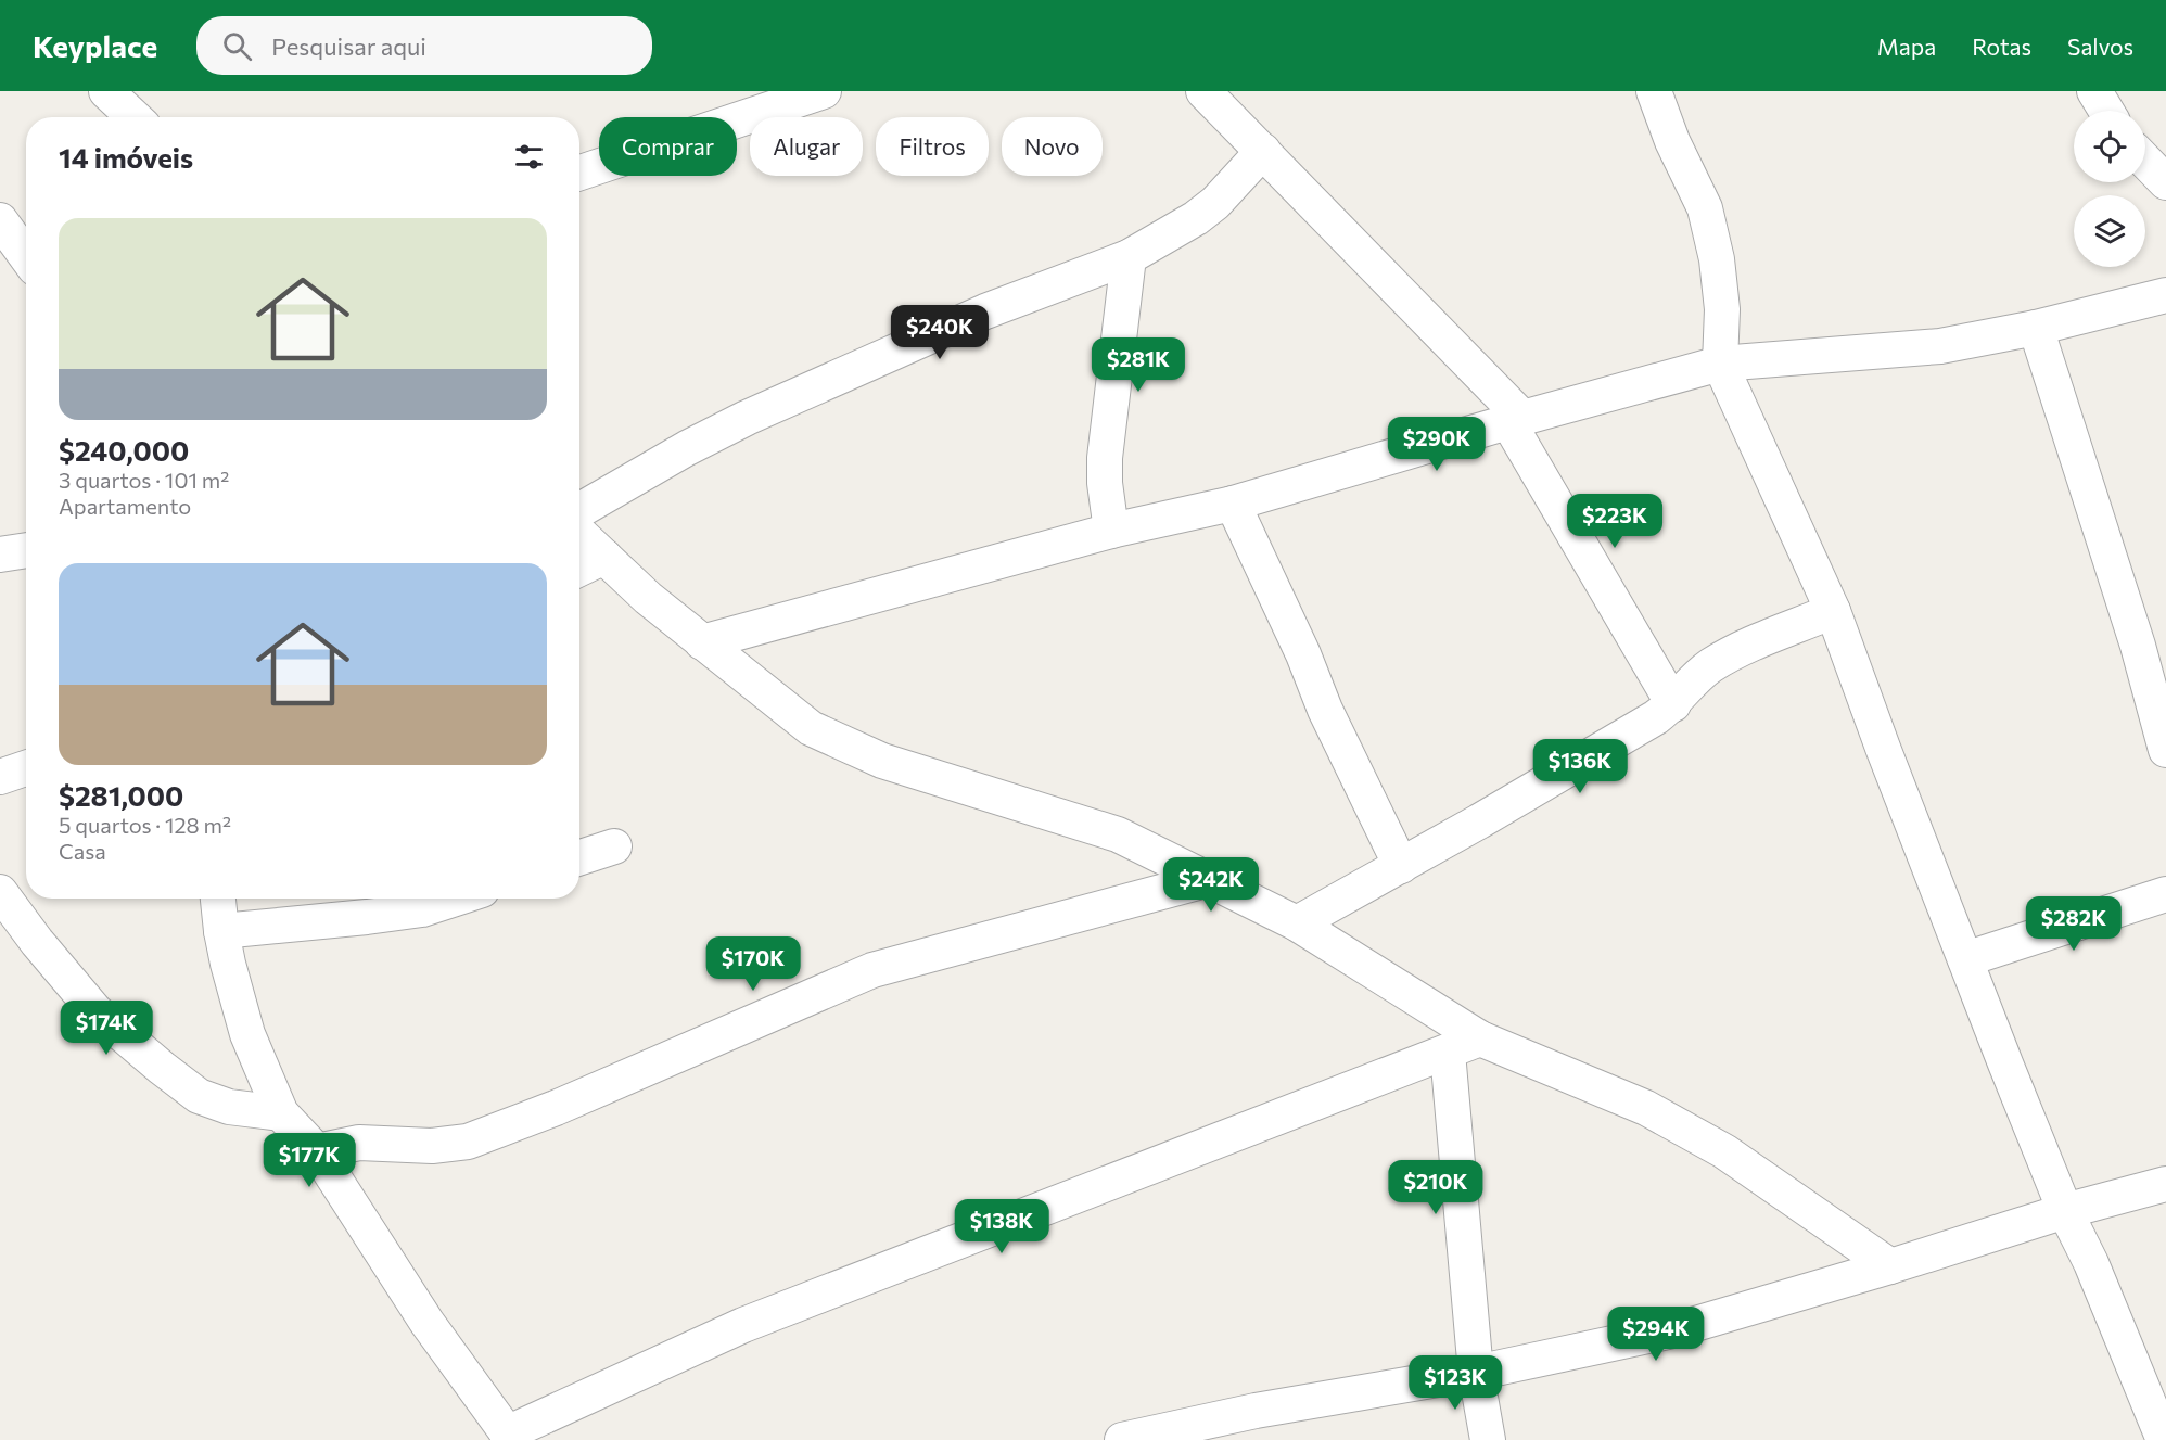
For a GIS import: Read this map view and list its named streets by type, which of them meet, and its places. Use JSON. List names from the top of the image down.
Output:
{
  "page": {
    "header": "Keyplace",
    "search": "Pesquisar aqui",
    "nav": ["Mapa", "Rotas", "Salvos"],
    "chip": [
      "Comprar",
      "Alugar",
      "Filtros",
      "Novo"
    ],
    "heading": "14 imóveis",
    "list": [
      {
        "name": "$240,000",
        "note": "3 quartos · 101 m² · Apartamento"
      },
      {
        "name": "$281,000",
        "note": "5 quartos · 128 m² · Casa"
      }
    ],
    "price": [
      "$240K",
      "$281K",
      "$290K",
      "$223K",
      "$136K",
      "$242K",
      "$282K",
      "$170K",
      "$174K",
      "$177K",
      "$210K",
      "$138K",
      "$294K",
      "$123K"
    ]
  }
}
